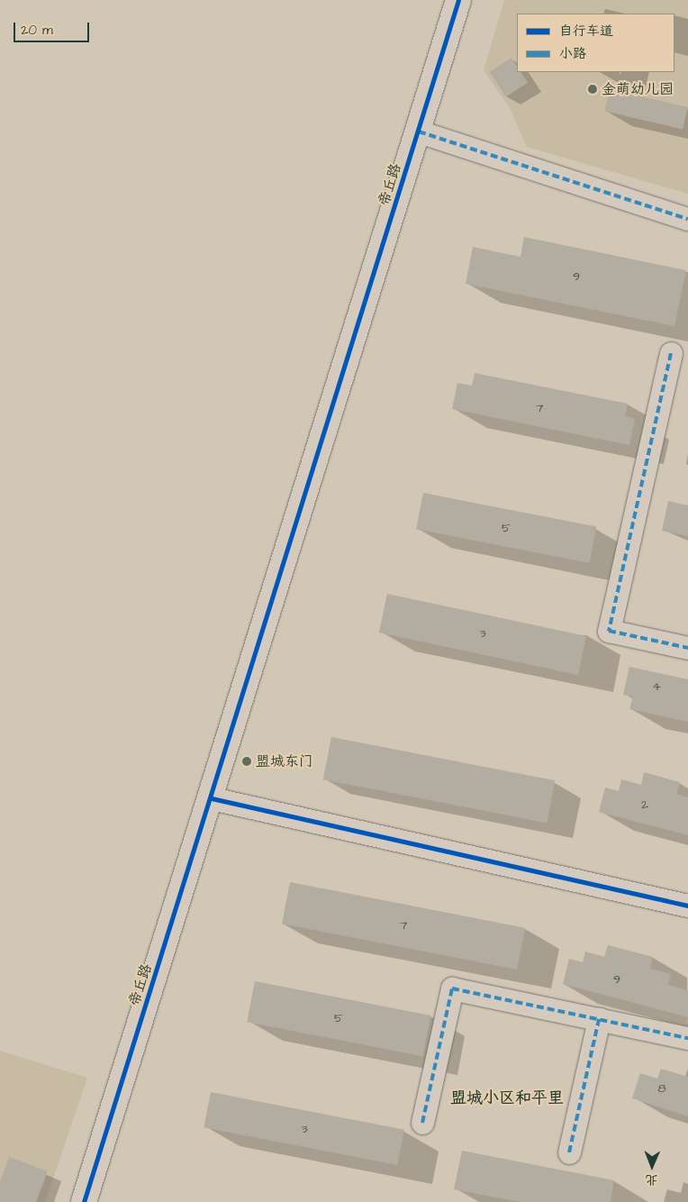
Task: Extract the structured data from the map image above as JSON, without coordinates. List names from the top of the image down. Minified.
{"streets":{"street":["帝丘路"]},"districts":["盟城小区和平里"],"places":["金萌幼儿园","盟城东门"],"house_numbers":["9","7","5","3","4","2","7","9","5","8","3"],"legend":["自行车道","小路"],"scale_bar":"20 m","north":"bottom"}
